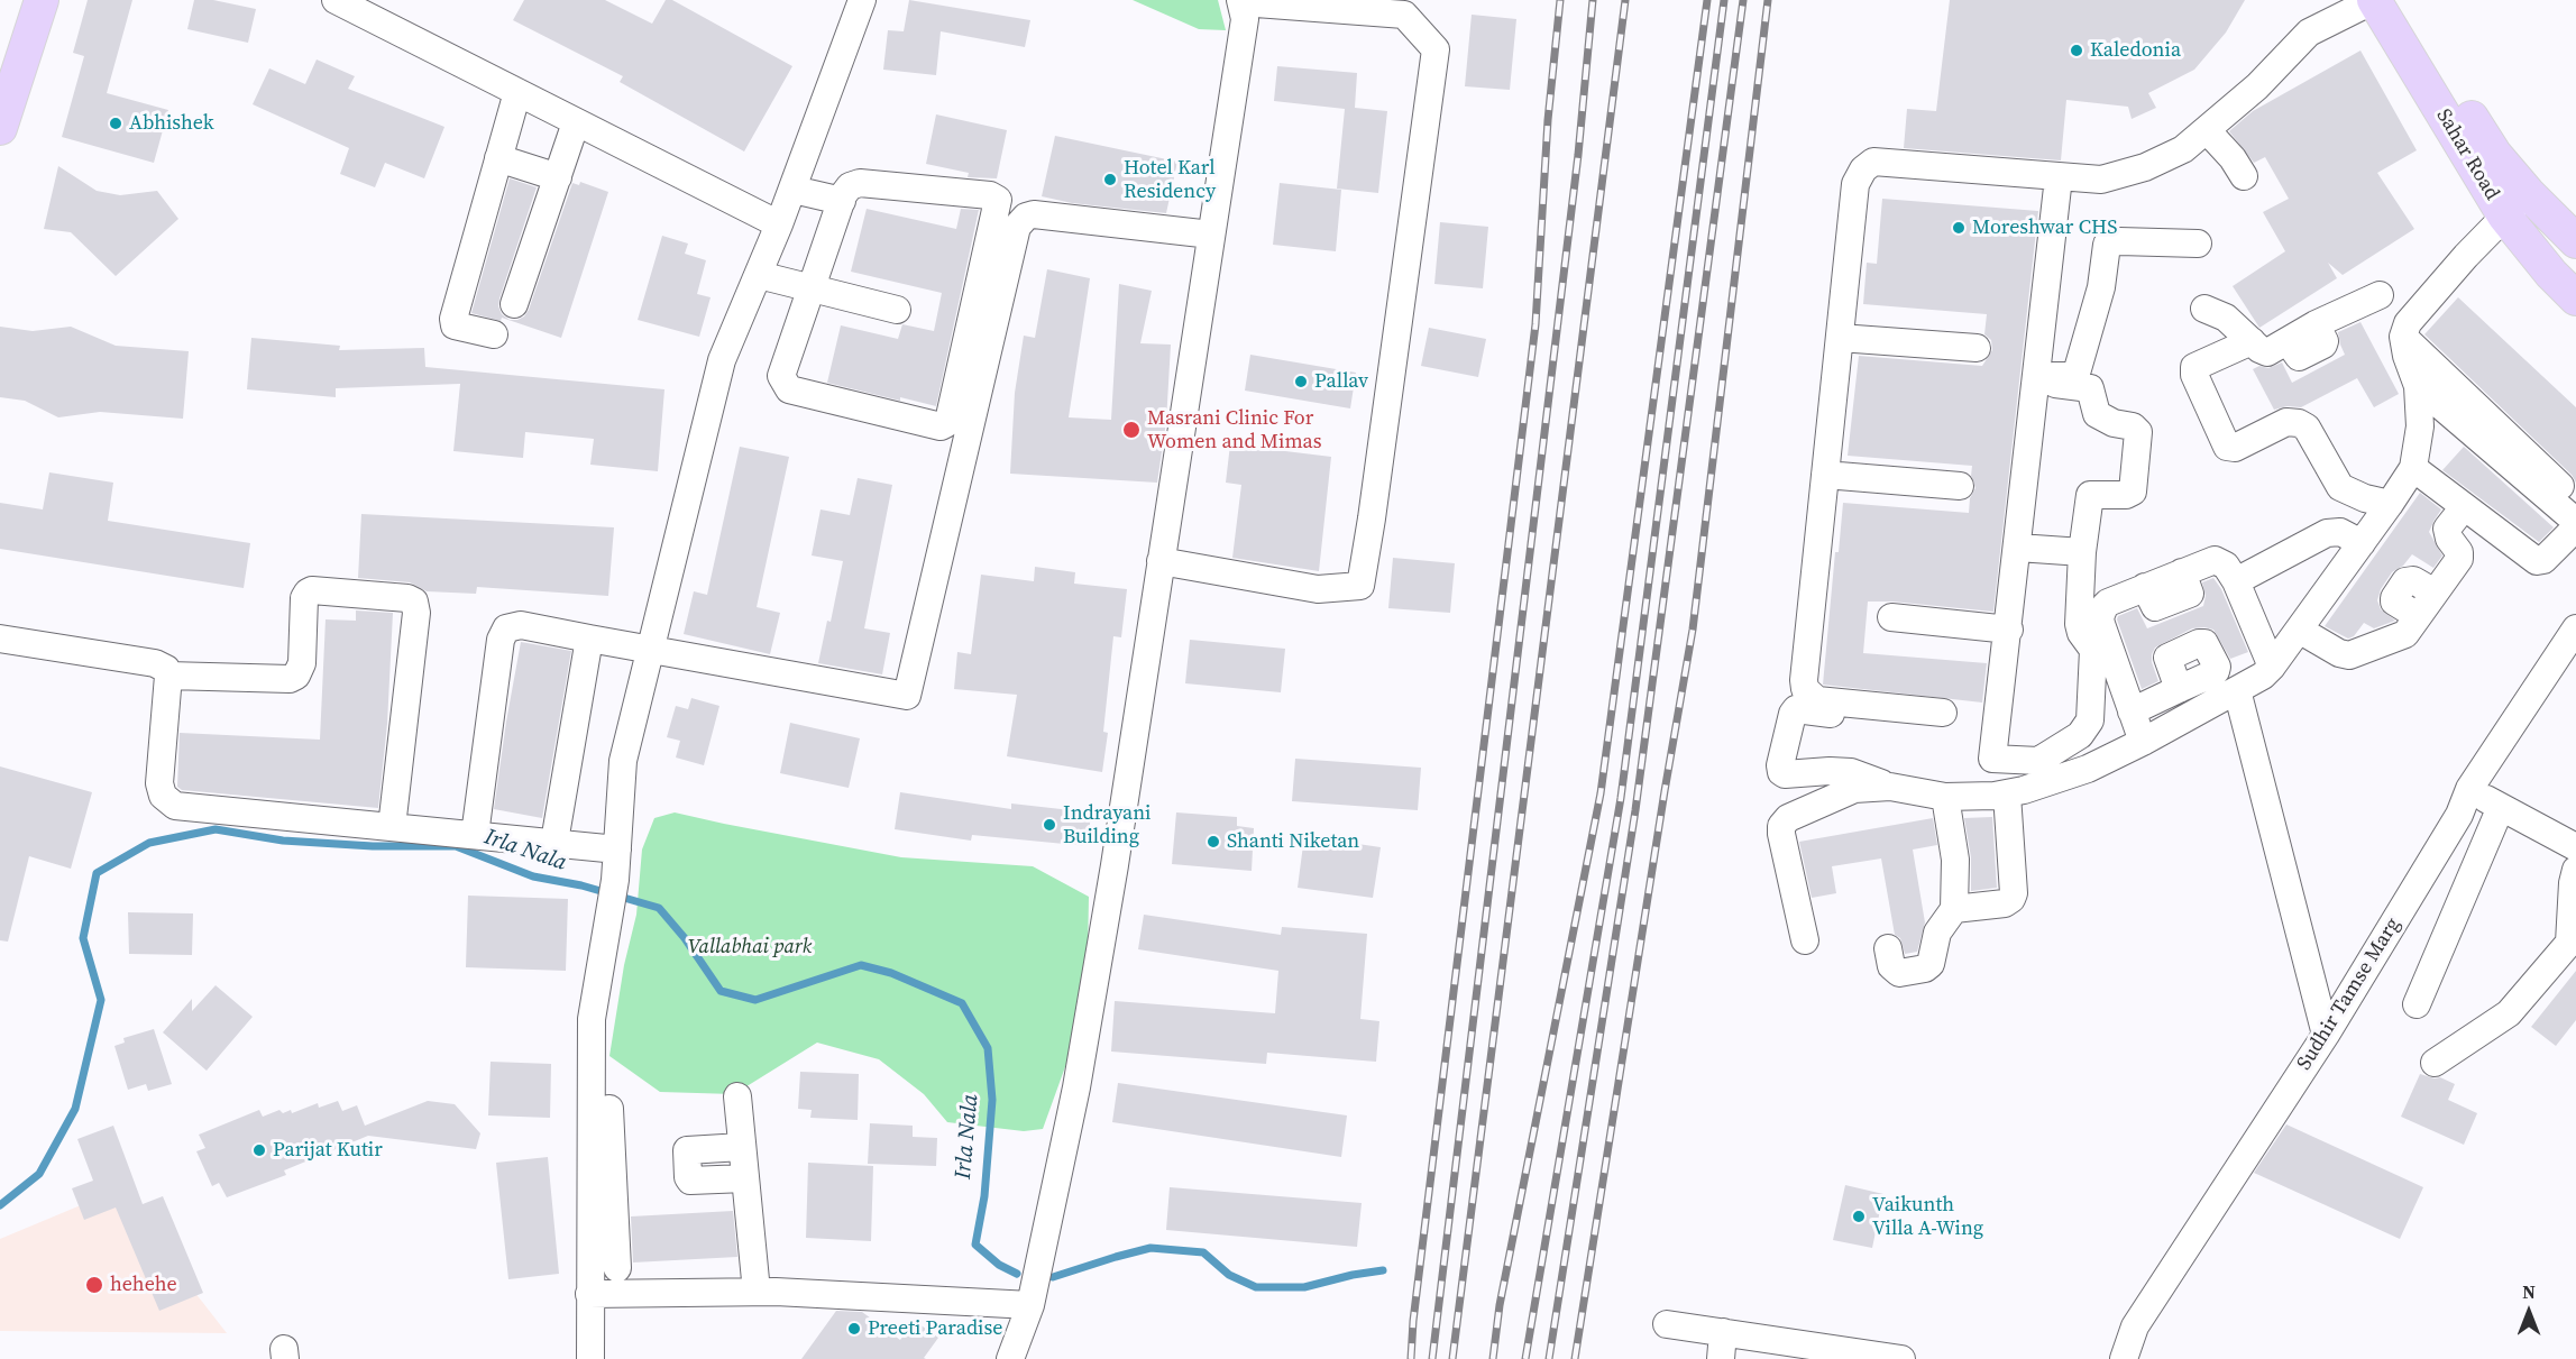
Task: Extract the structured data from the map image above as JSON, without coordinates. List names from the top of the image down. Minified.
{"streets":{"main road":["Sahar Road"],"street":["Sudhir Tamse Marg"]},"water":["Irla Nala"],"parks":["Vallabhai park"],"places":["Kaledonia","Abhishek","Hotel Karl Residency","Moreshwar CHS","Pallav","Masrani Clinic For Women and Mimas","Indrayani Building","Shanti Niketan","Parijat Kutir","Vaikunth Villa A-Wing","hehehe","Preeti Paradise"],"north":"top"}
